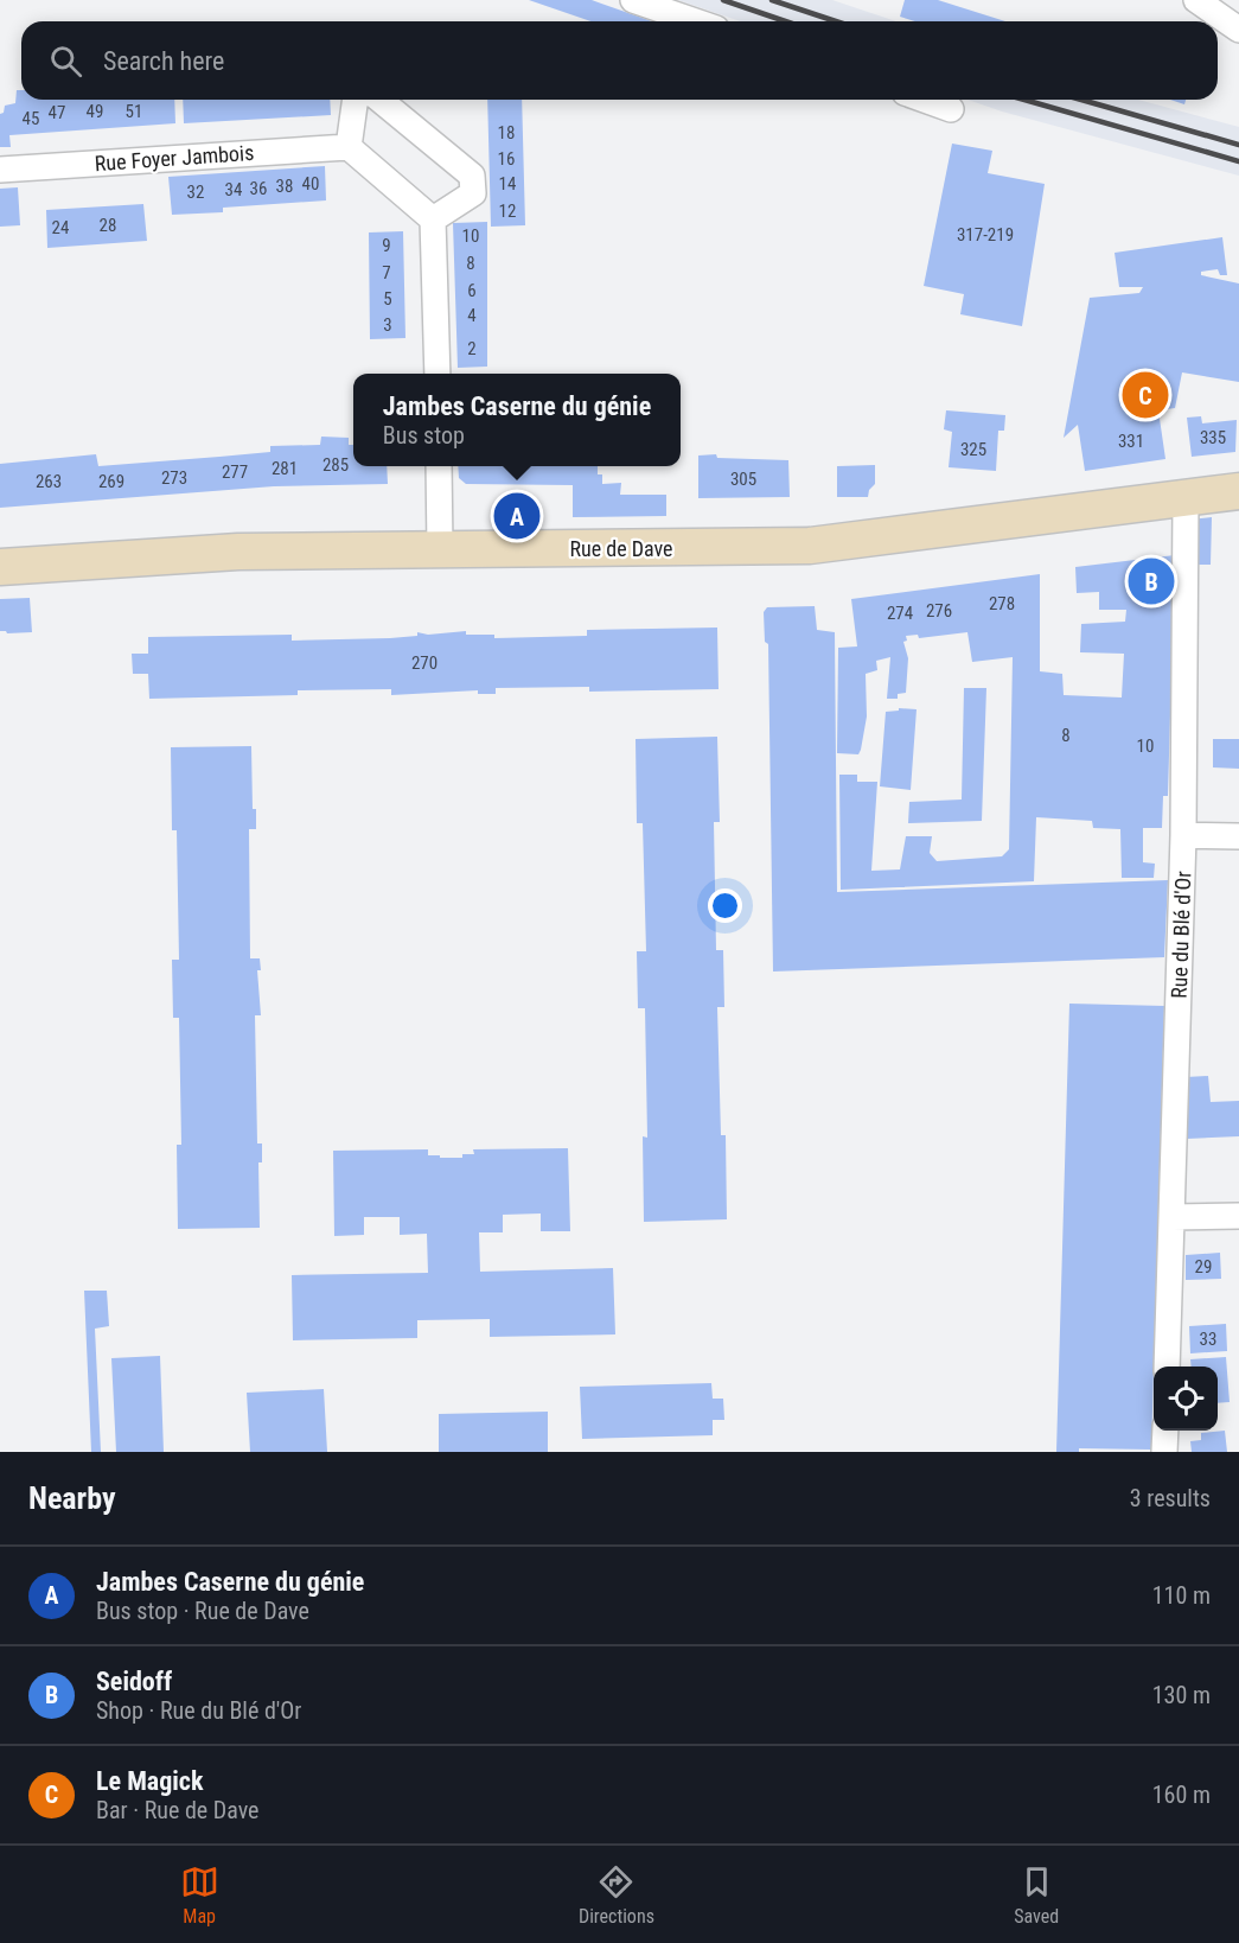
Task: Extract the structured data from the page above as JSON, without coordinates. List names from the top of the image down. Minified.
{"streets":{"main road":["Rue de Dave"],"street":["Rue Foyer Jambois","Rue du Blé d'Or"]},"crossings":[["Rue de Dave","Rue du Blé d'Or"]],"house_numbers":["49","51","47","45","18","16","40","14","38","36","34","32","12","28","24","317-219","10","9","8","7","6","5","4","3","2","335","331","325","285","281","277","273","305","263","269","278","276","274","270","8","10","29","33"],"page":{"search":"Search here","pins":["C","A","B"],"popup":["Jambes Caserne du génie","Bus stop"],"heading":["Nearby","3 results"],"list":[{"mark":"A","name":"Jambes Caserne du génie","note":"Bus stop · Rue de Dave","value":"110 m"},{"mark":"B","name":"Seidoff","note":"Shop · Rue du Blé d'Or","value":"130 m"},{"mark":"C","name":"Le Magick","note":"Bar · Rue de Dave","value":"160 m"}],"nav":["Map","Directions","Saved"]}}
